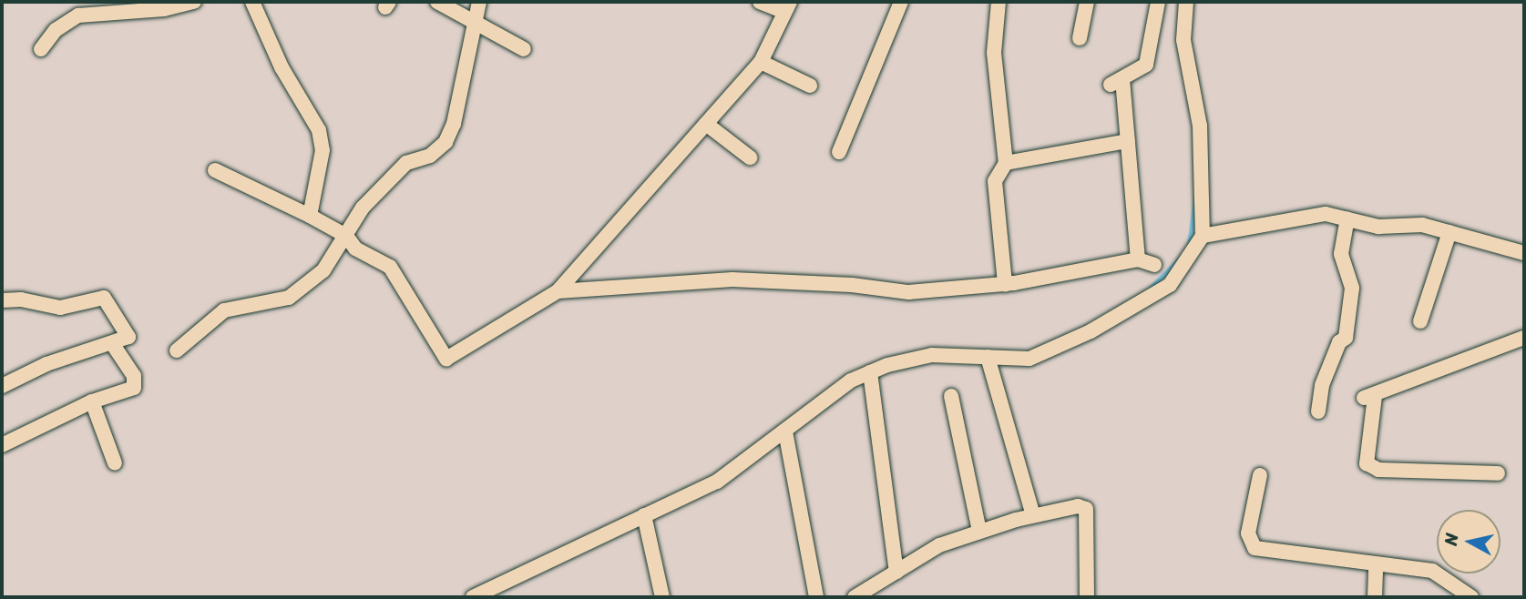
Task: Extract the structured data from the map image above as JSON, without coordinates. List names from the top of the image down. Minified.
{"north":"left"}
